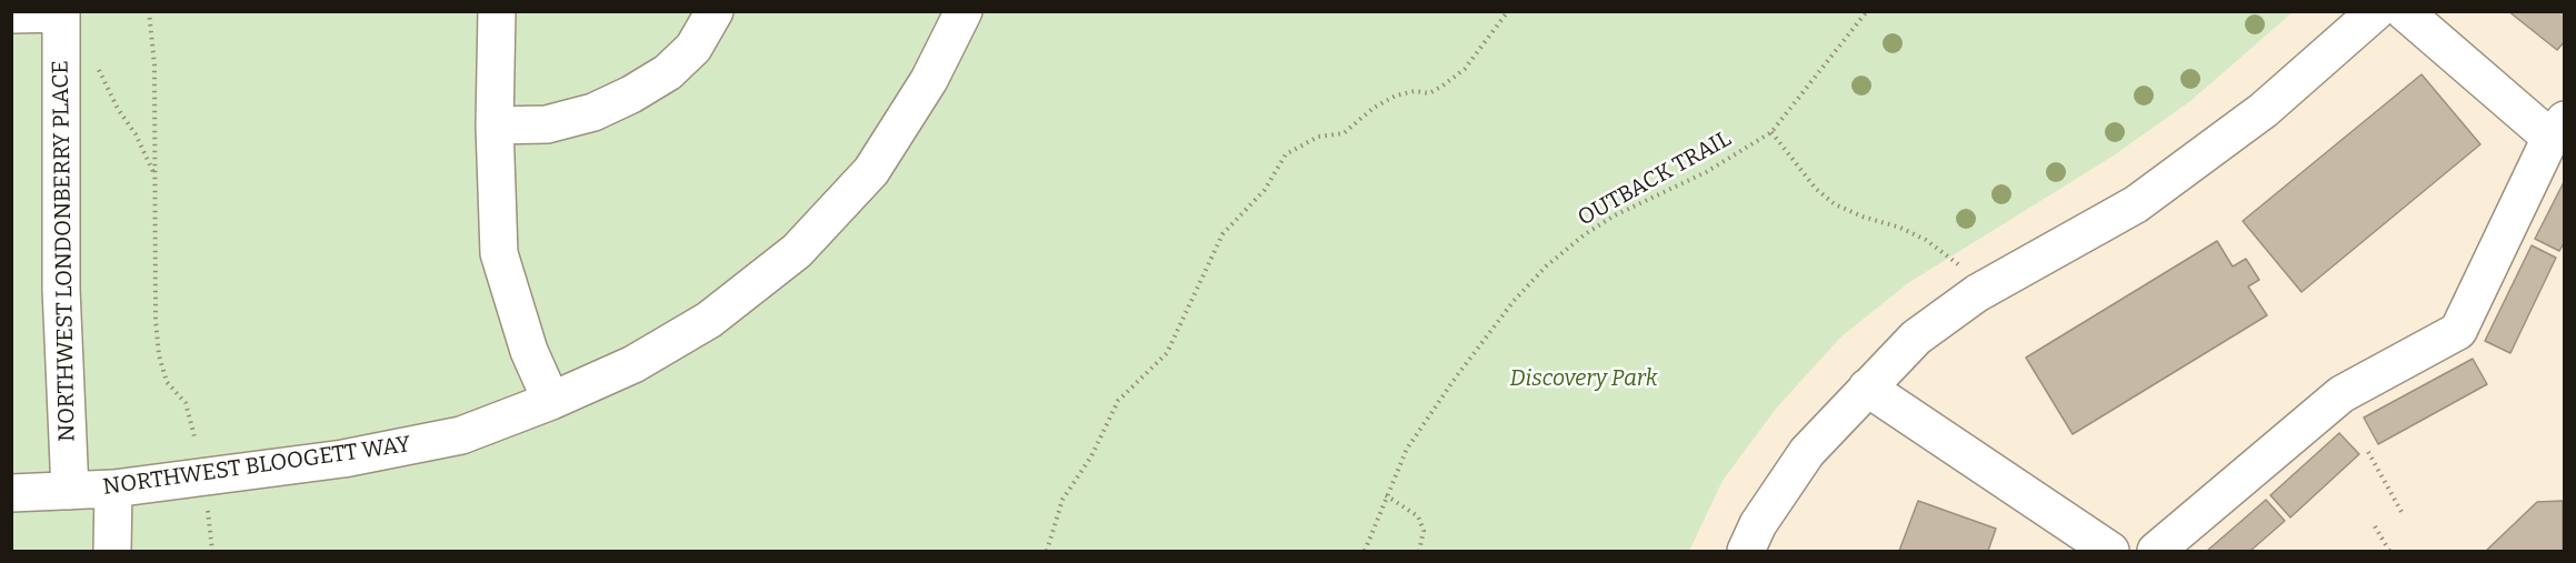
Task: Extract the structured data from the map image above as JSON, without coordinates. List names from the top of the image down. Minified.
{"streets":{"street":["NORTHWEST LONDONBERRY PLACE","NORTHWEST BLOOGETT WAY"],"path":["OUTBACK TRAIL"]},"crossings":[["NORTHWEST LONDONBERRY PLACE","NORTHWEST BLOOGETT WAY"]],"parks":["Discovery Park"]}
